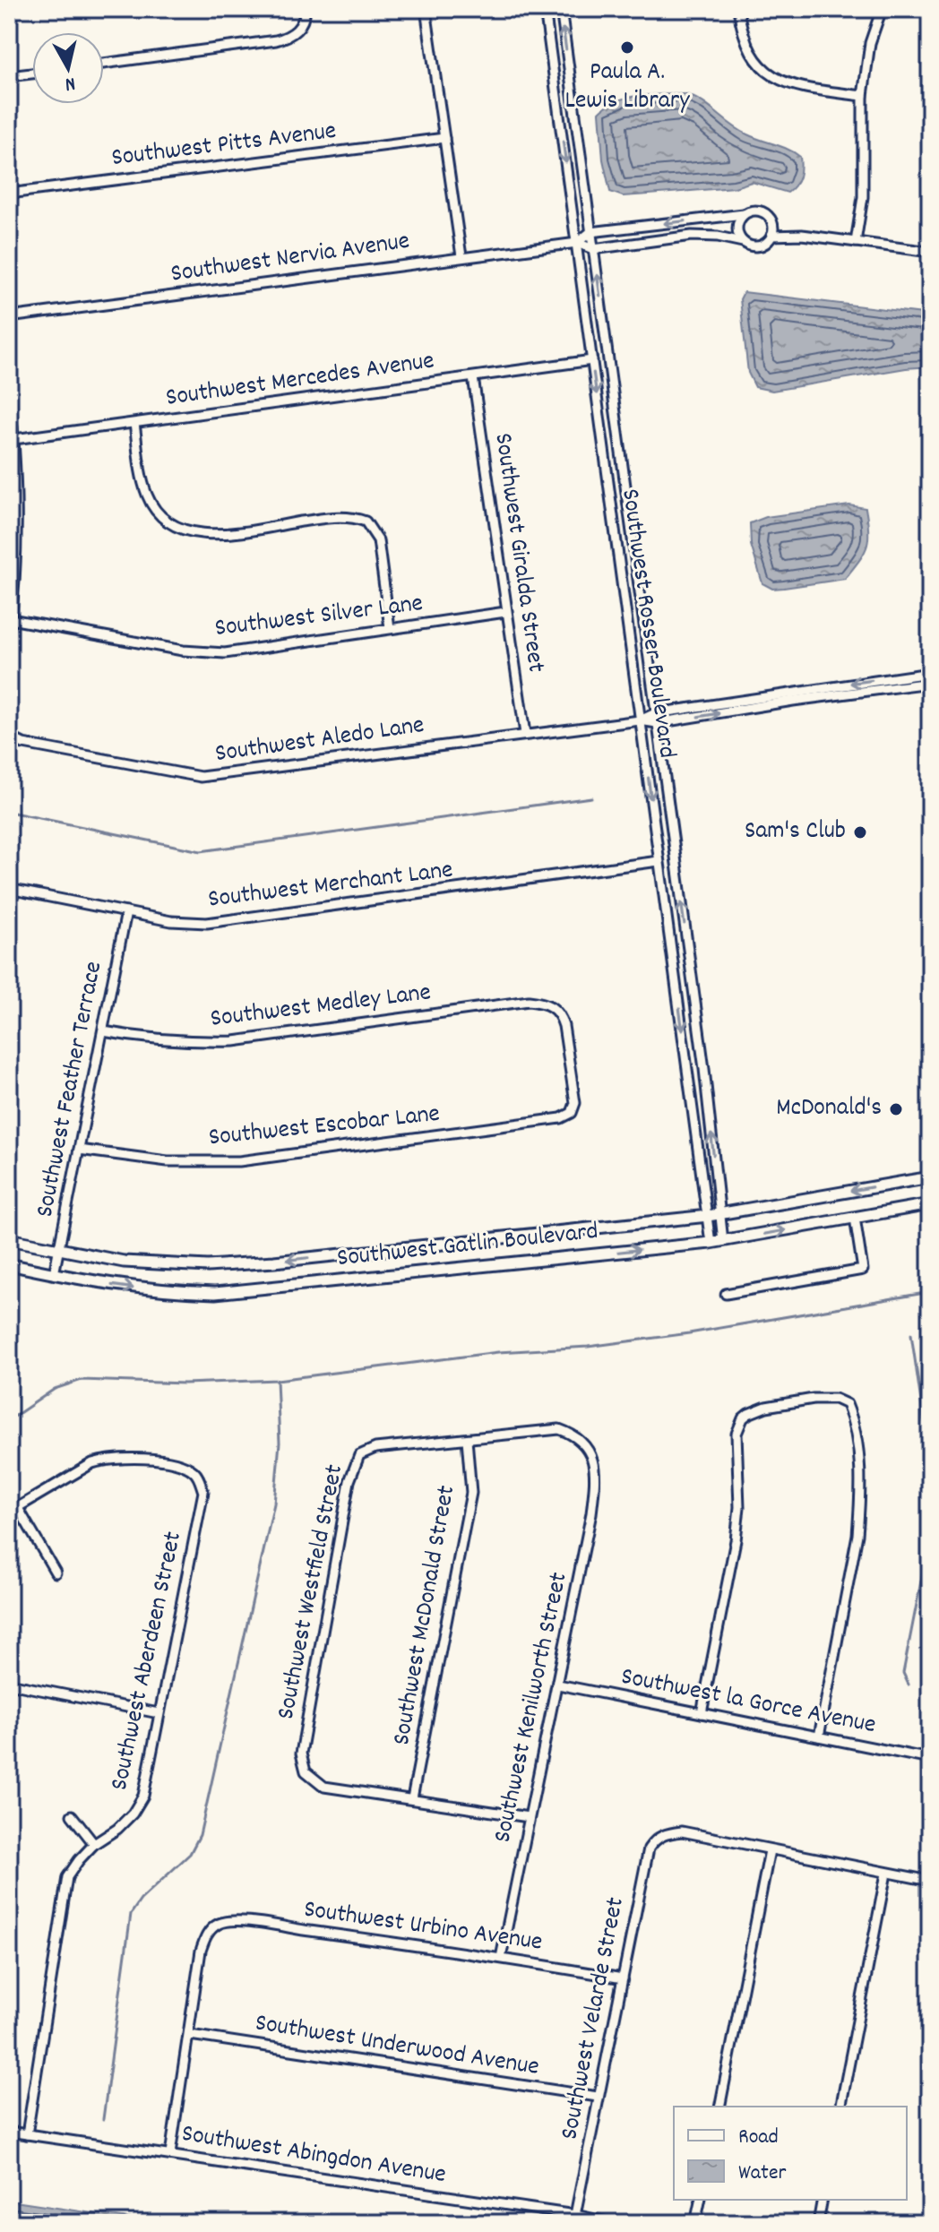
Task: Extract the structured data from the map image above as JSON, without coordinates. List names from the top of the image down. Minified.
{"streets":{"main road":["Southwest Gatlin Boulevard"],"street":["Southwest Pitts Avenue","Southwest Nervia Avenue","Southwest Mercedes Avenue","Southwest Giralda Street","Southwest Silver Lane","Southwest Rosser Boulevard","Southwest Aledo Lane","Southwest Merchant Lane","Southwest Medley Lane","Southwest Feather Terrace","Southwest Escobar Lane","Southwest Westfield Street","Southwest McDonald Street","Southwest Aberdeen Street","Southwest la Gorce Avenue","Southwest Kenilworth Street","Southwest Urbino Avenue","Southwest Velarde Street","Southwest Underwood Avenue","Southwest Abingdon Avenue"]},"crossings":[["Southwest Nervia Avenue","Southwest Rosser Boulevard"],["Southwest Mercedes Avenue","Southwest Giralda Street"],["Southwest Mercedes Avenue","Southwest Rosser Boulevard"],["Southwest Giralda Street","Southwest Silver Lane"],["Southwest Giralda Street","Southwest Aledo Lane"],["Southwest Rosser Boulevard","Southwest Aledo Lane"],["Southwest Rosser Boulevard","Southwest Merchant Lane"],["Southwest Rosser Boulevard","Southwest Gatlin Boulevard"],["Southwest Merchant Lane","Southwest Feather Terrace"],["Southwest Medley Lane","Southwest Feather Terrace"],["Southwest Medley Lane","Southwest Escobar Lane"],["Southwest Feather Terrace","Southwest Escobar Lane"],["Southwest Feather Terrace","Southwest Gatlin Boulevard"],["Southwest Westfield Street","Southwest McDonald Street"],["Southwest Westfield Street","Southwest Kenilworth Street"],["Southwest McDonald Street","Southwest Kenilworth Street"],["Southwest Aberdeen Street","Southwest Abingdon Avenue"],["Southwest la Gorce Avenue","Southwest Kenilworth Street"],["Southwest Kenilworth Street","Southwest Urbino Avenue"],["Southwest Urbino Avenue","Southwest Velarde Street"],["Southwest Urbino Avenue","Southwest Underwood Avenue"],["Southwest Velarde Street","Southwest Underwood Avenue"],["Southwest Velarde Street","Southwest Abingdon Avenue"]],"places":["Paula A. Lewis Library","Sam's Club","McDonald's"],"legend":["Road","Water"],"north":"bottom"}
